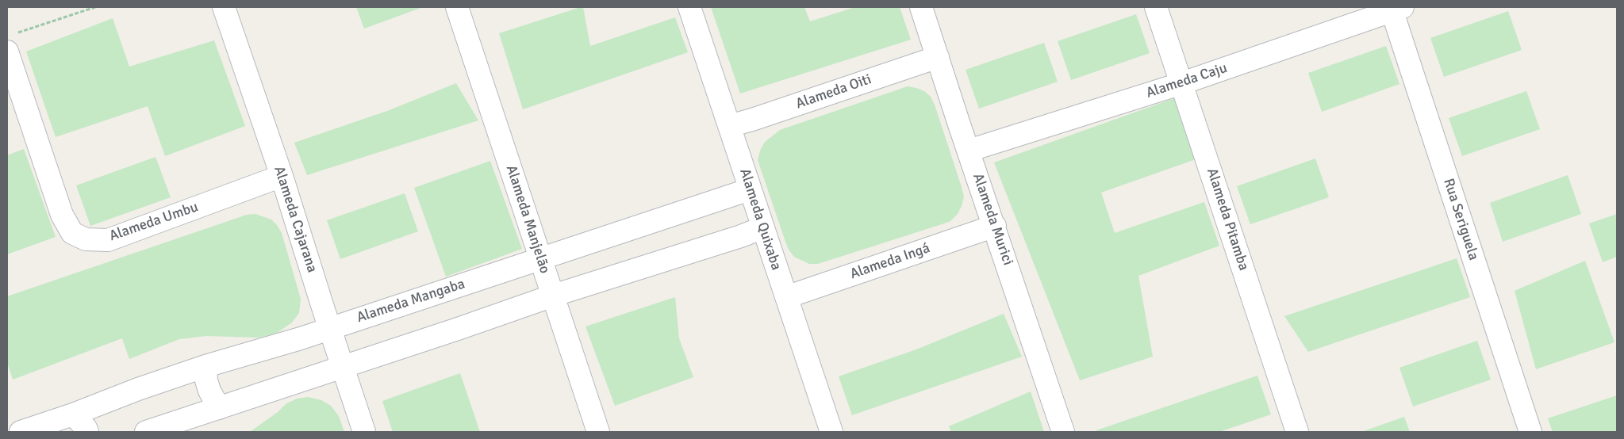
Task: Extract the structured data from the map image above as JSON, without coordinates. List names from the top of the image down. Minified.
{"streets":{"street":["Alameda Caju","Alameda Oiti","Alameda Cajarana","Alameda Manjelão","Alameda Quixaba","Alameda Murici","Alameda Pitamba","Rua Seriguela","Alameda Umbu","Alameda Ingá","Alameda Mangaba"]},"crossings":[["Alameda Caju","Alameda Murici"],["Alameda Caju","Alameda Pitamba"],["Alameda Caju","Rua Seriguela"],["Alameda Oiti","Alameda Quixaba"],["Alameda Oiti","Alameda Murici"],["Alameda Cajarana","Alameda Umbu"],["Alameda Cajarana","Alameda Mangaba"],["Alameda Manjelão","Alameda Mangaba"],["Alameda Quixaba","Alameda Ingá"],["Alameda Quixaba","Alameda Mangaba"],["Alameda Murici","Alameda Ingá"]]}
